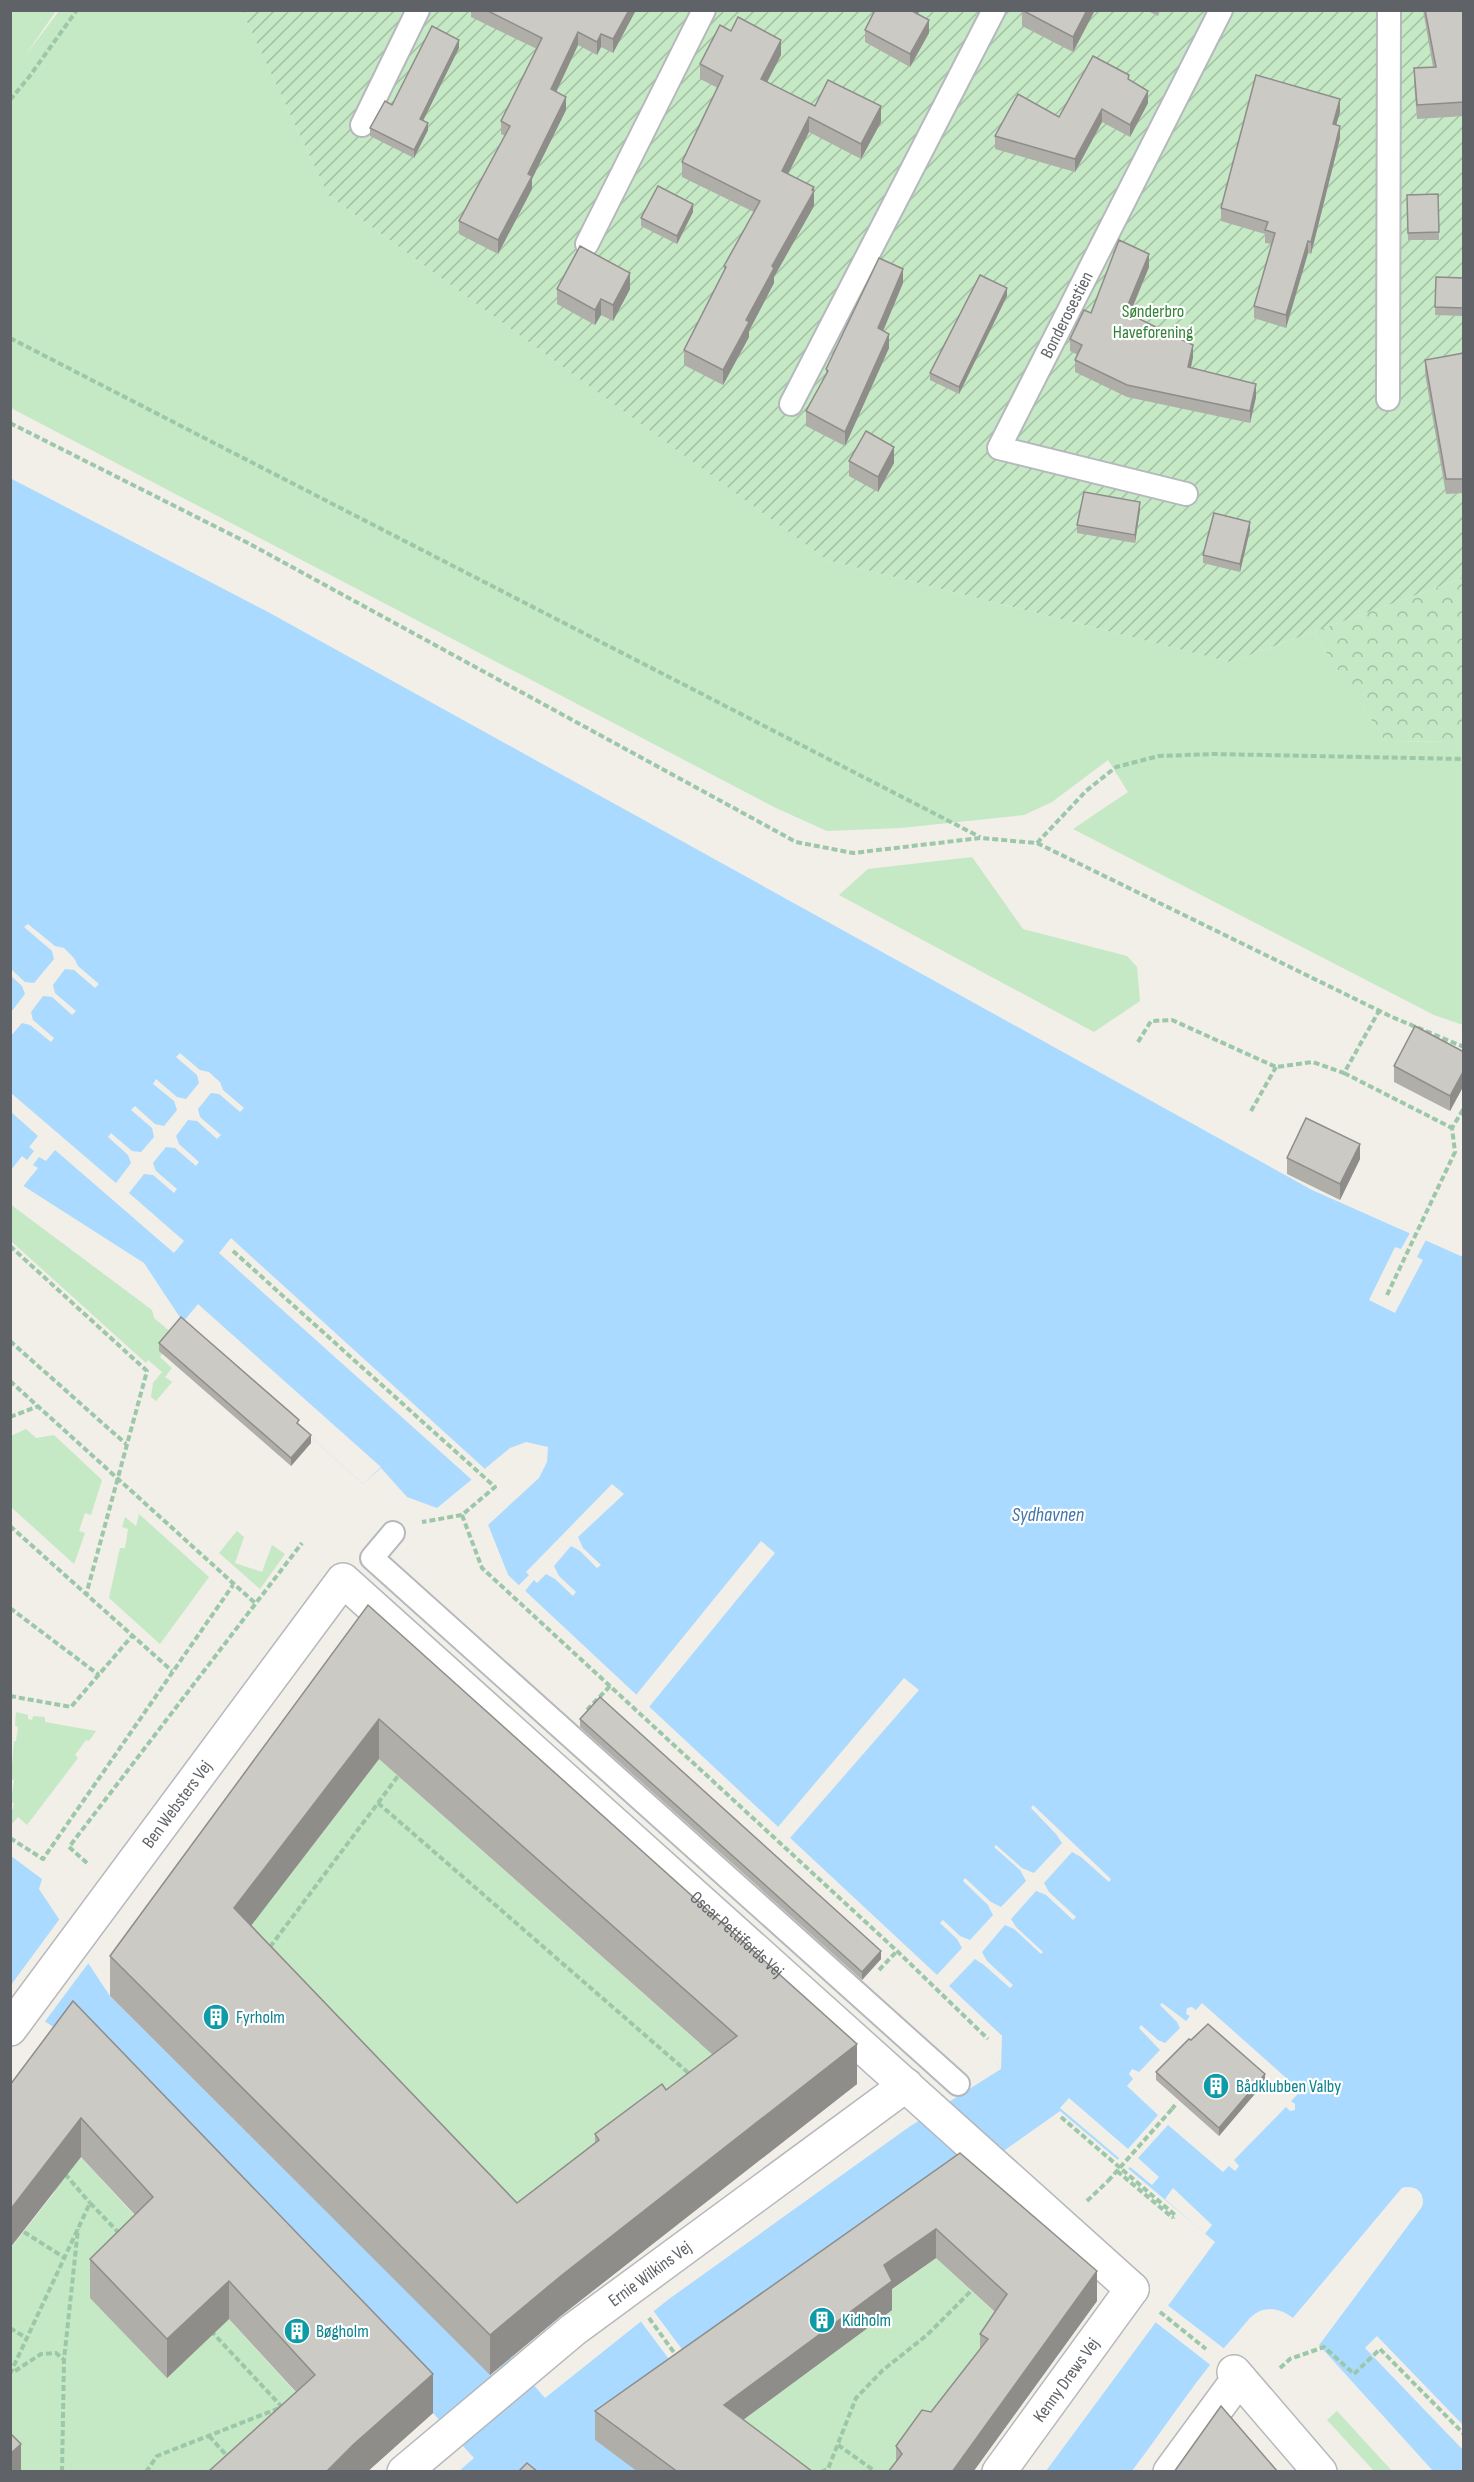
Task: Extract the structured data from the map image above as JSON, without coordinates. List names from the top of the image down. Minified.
{"streets":{"street":["Ben Websters Vej","Oscar Pettifords Vej","Ernie Wilkins Vej","Kenny Drews Vej"],"lane":["Bonderosestien"]},"crossings":[["Ben Websters Vej","Oscar Pettifords Vej"],["Oscar Pettifords Vej","Ernie Wilkins Vej"],["Oscar Pettifords Vej","Kenny Drews Vej"]],"water":["Sydhavnen"],"parks":["Sønderbro Haveforening"],"places":{"building":["Fyrholm","Bådklubben Valby","Kidholm","Bøgholm"]}}
